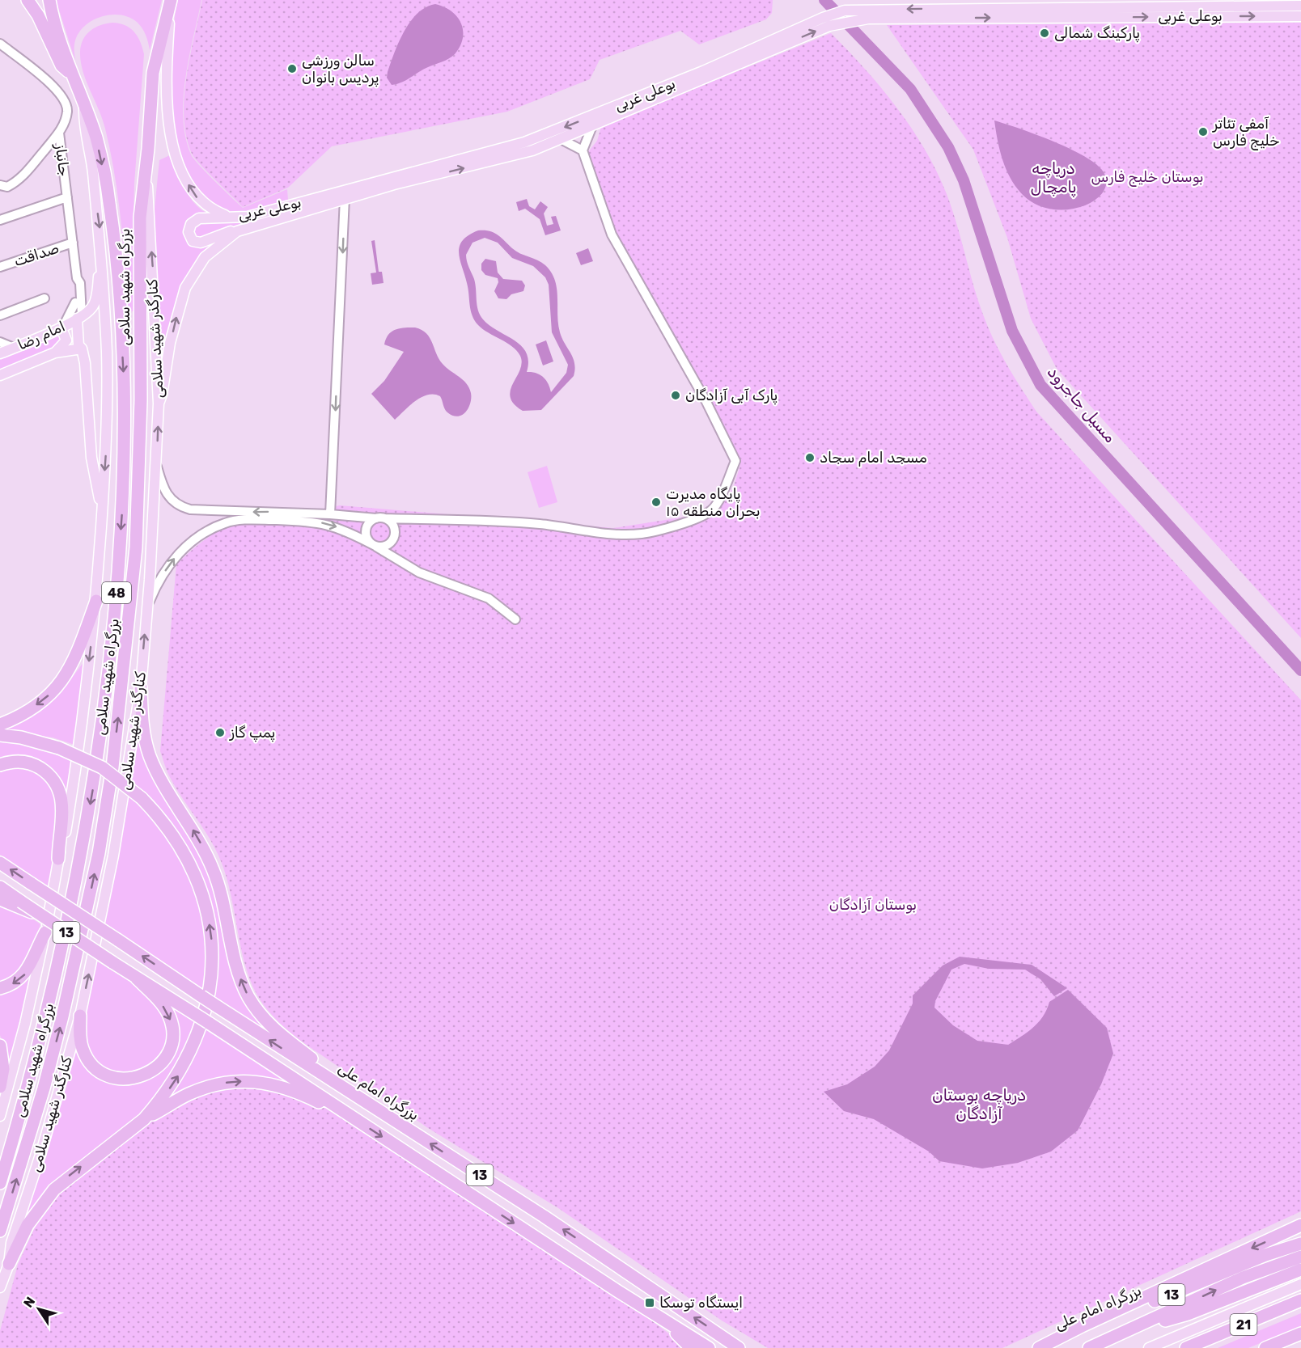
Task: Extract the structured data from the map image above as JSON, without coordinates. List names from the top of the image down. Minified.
{"streets":{"highway":["بزرگراه شهید سلامی","48","13","بزرگراه امام علی","21"],"main road":["بوعلی غربی","امام رضا","کنارگذر شهید سلامی"],"street":["جانباز","صداقت"]},"crossings":[["بوعلی غربی","بزرگراه شهید سلامی"],["بوعلی غربی","کنارگذر شهید سلامی"],["جانباز","صداقت"],["جانباز","امام رضا"],["بزرگراه شهید سلامی","کنارگذر شهید سلامی"]],"water":["دریاچه پامچال","مسیل جاجرود","دریاچه بوستان آزادگان"],"parks":["بوستان خلیج فارس","بوستان آزادگان"],"places":{"other":["پارکینگ شمالی","سالن ورزشی پردیس بانوان","آمفی تئاتر خلیج فارس","پارک آبی آزادگان","مسجد امام سجاد","پایگاه مدیرت بحران منطقه ۱۵","پمپ گاز"],"transit":["ایستگاه توسکا"]},"north":"top left"}
